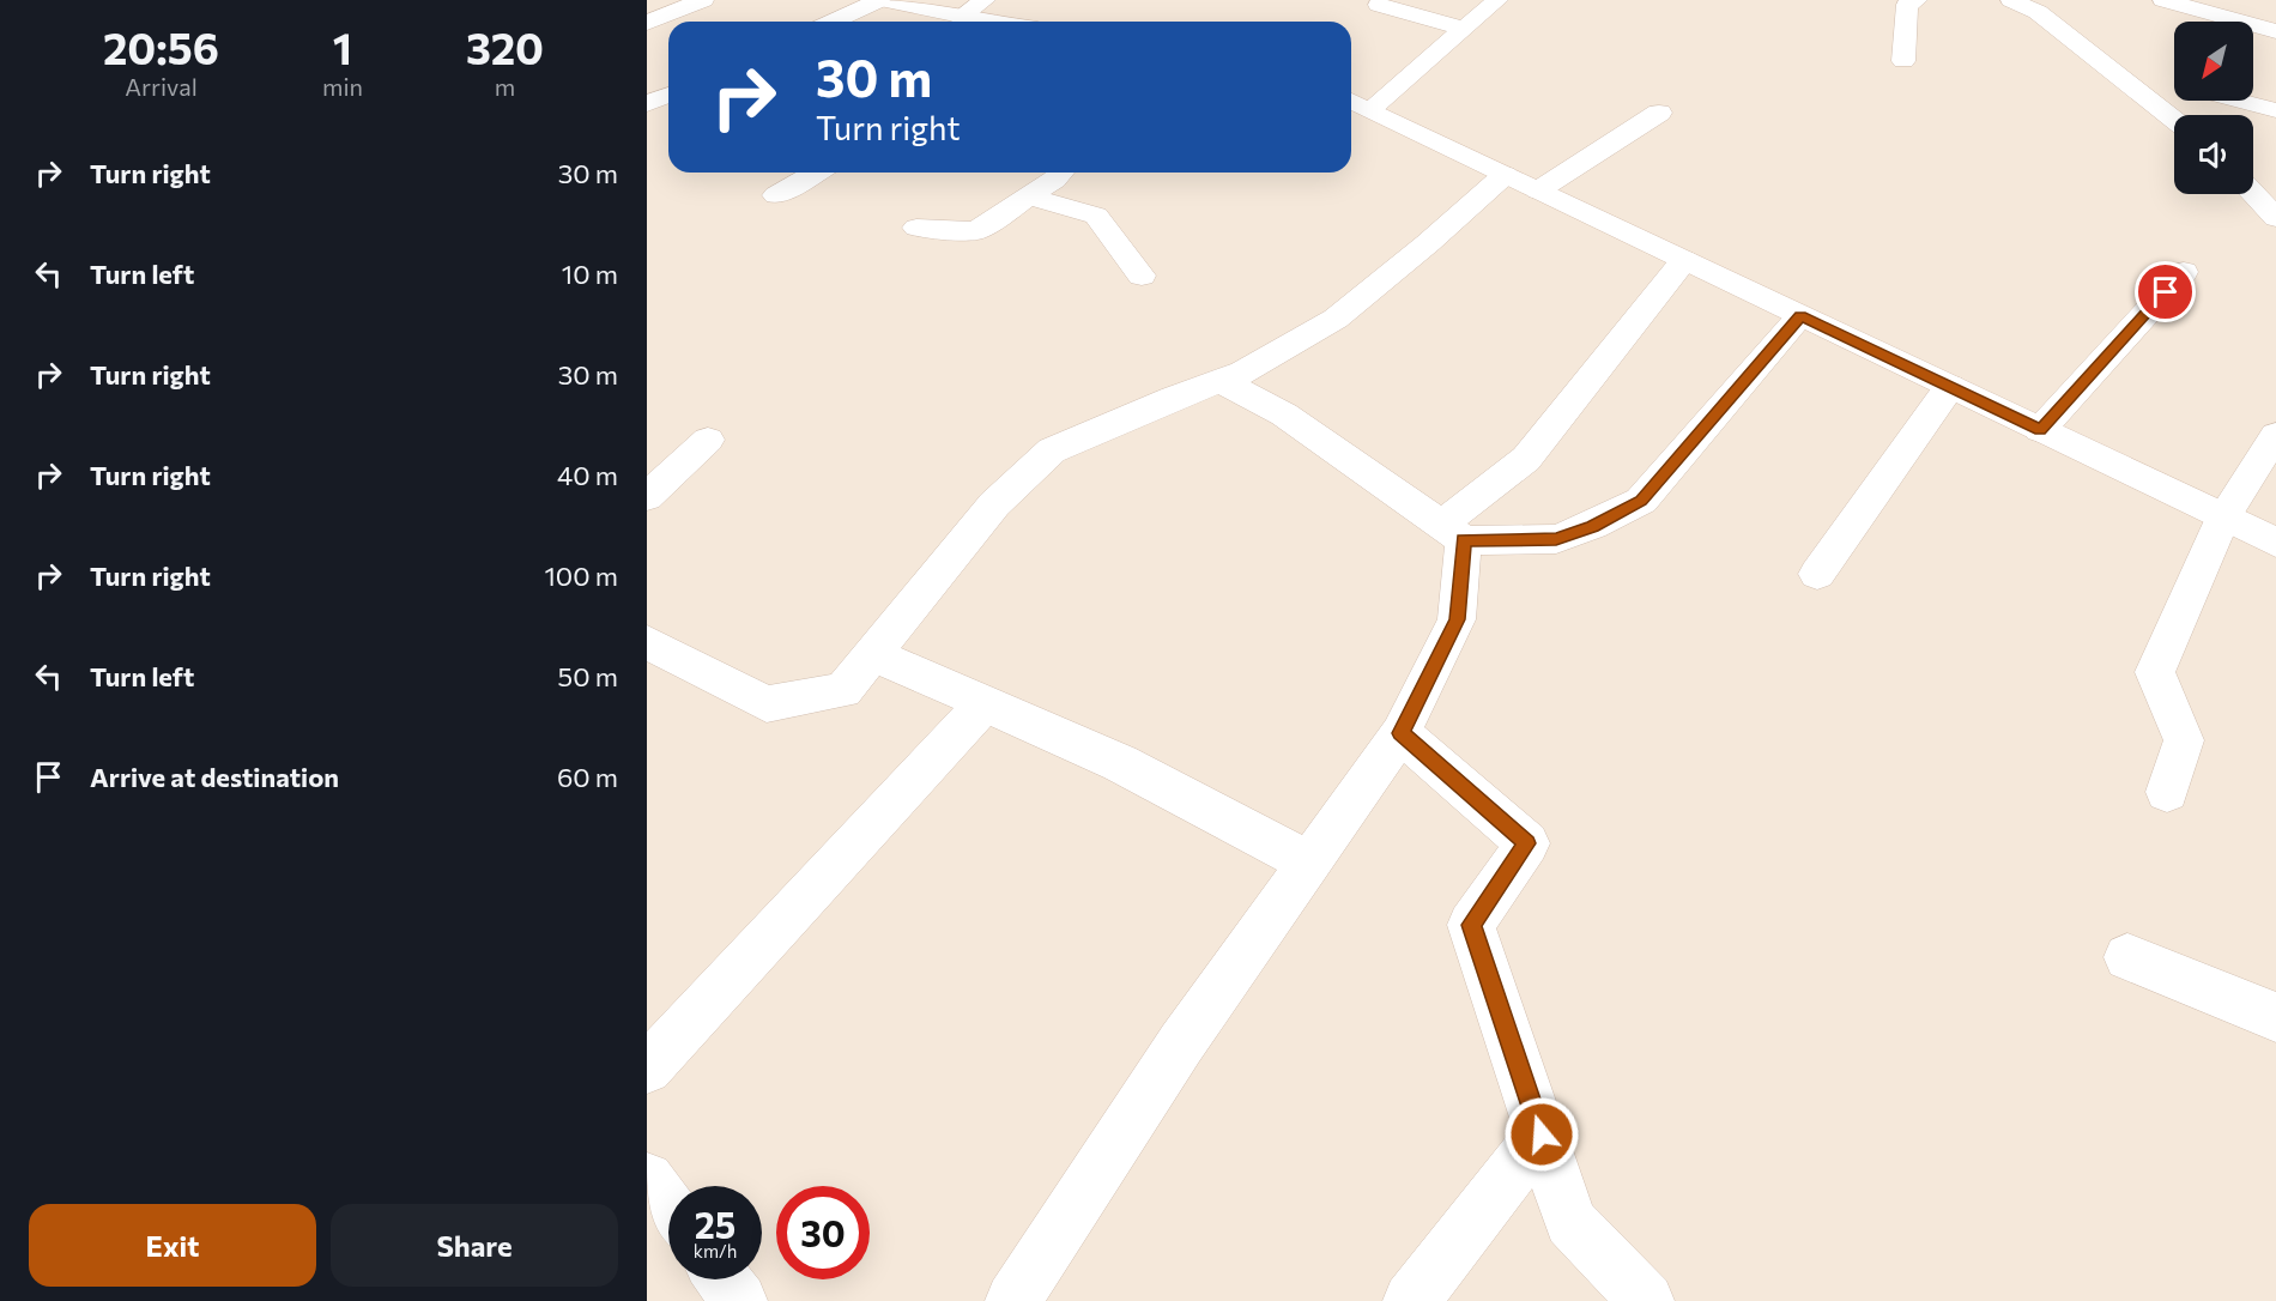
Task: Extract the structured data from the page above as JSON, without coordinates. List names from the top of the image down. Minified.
{"north":"bottom left","page":{"eta":["20:56","Arrival","1","min","320","m"],"turn":["30 m","Turn right"],"list":[{"name":"Turn right","value":"30 m"},{"name":"Turn left","value":"10 m"},{"name":"Turn right","value":"30 m"},{"name":"Turn right","value":"40 m"},{"name":"Turn right","value":"100 m"},{"name":"Turn left","value":"50 m"},{"name":"Arrive at destination","value":"60 m"}],"speed":"25 km/h","limit":"30","buttons":["Exit","Share"]}}
